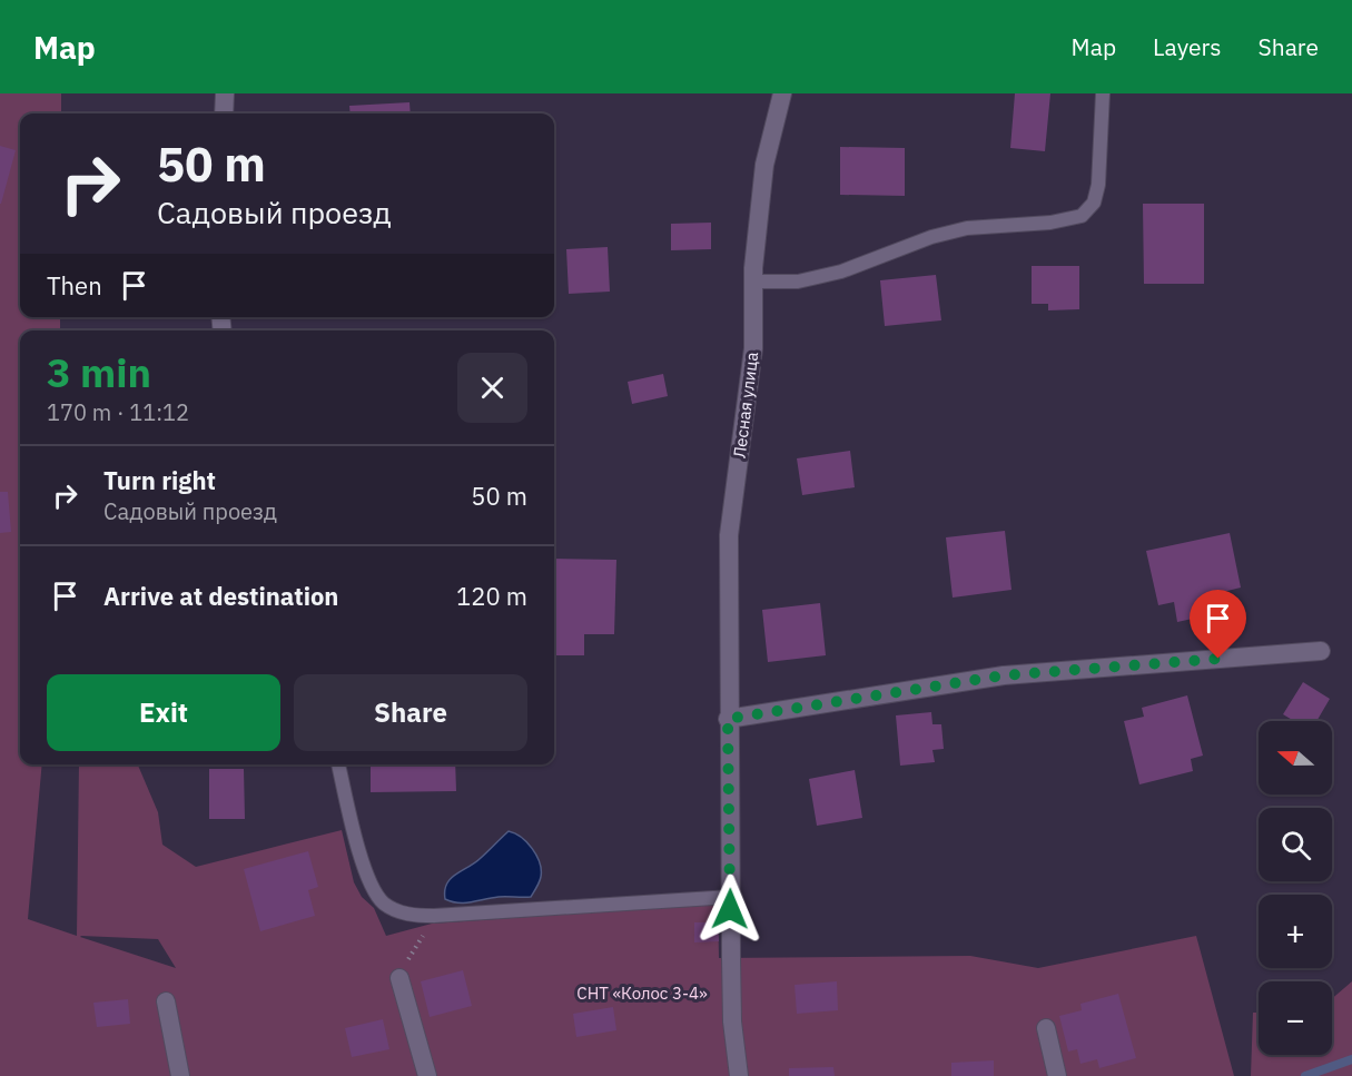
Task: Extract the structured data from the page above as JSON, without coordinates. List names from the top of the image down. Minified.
{"streets":{"street":["Лесная улица"]},"parks":["СНТ «Колос 3-4»"],"north":"left","page":{"header":"Map","nav":["Map","Layers","Share"],"turn":["50 m","Садовый проезд"],"then":"Then","heading":["3 min","170 m · 11:12"],"list":[{"name":"Turn right","note":"Садовый проезд","value":"50 m"},{"name":"Arrive at destination","value":"120 m"}],"buttons":["Exit","Share"],"map_buttons":["+","−"]}}
